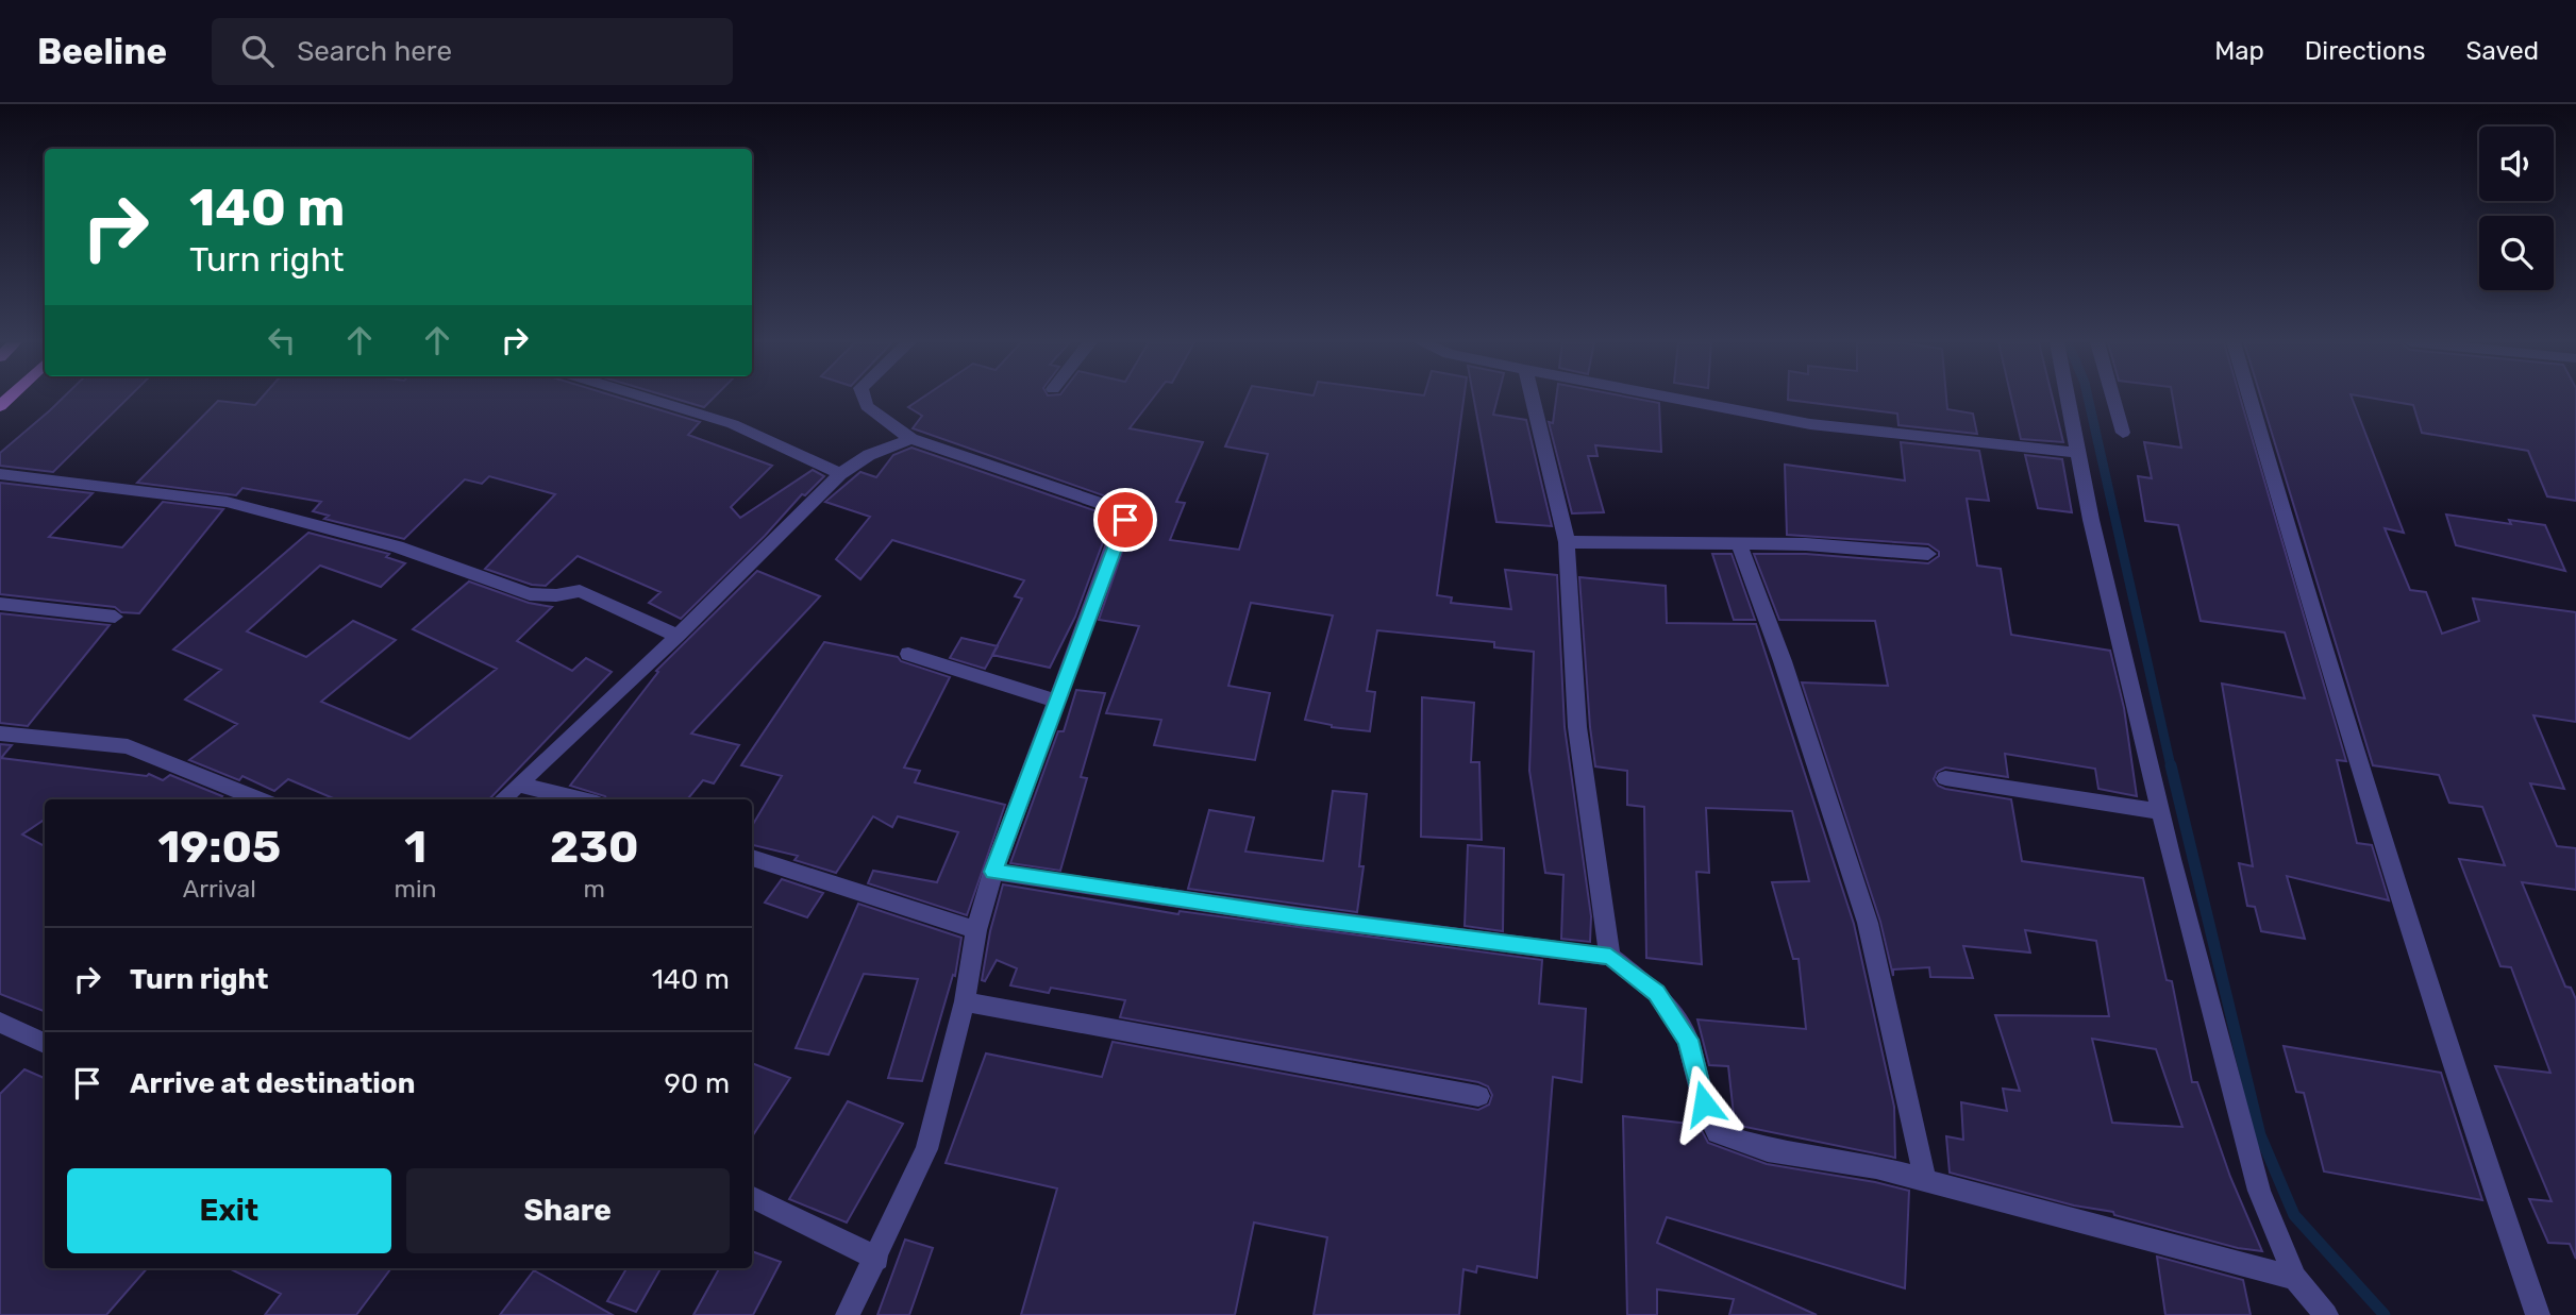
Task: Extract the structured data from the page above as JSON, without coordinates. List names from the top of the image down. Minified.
{"page":{"header":"Beeline","search":"Search here","nav":["Map","Directions","Saved"],"turn":["140 m","Turn right"],"eta":["19:05","Arrival","1","min","230","m"],"list":[{"name":"Turn right","value":"140 m"},{"name":"Arrive at destination","value":"90 m"}],"buttons":["Exit","Share"]}}
